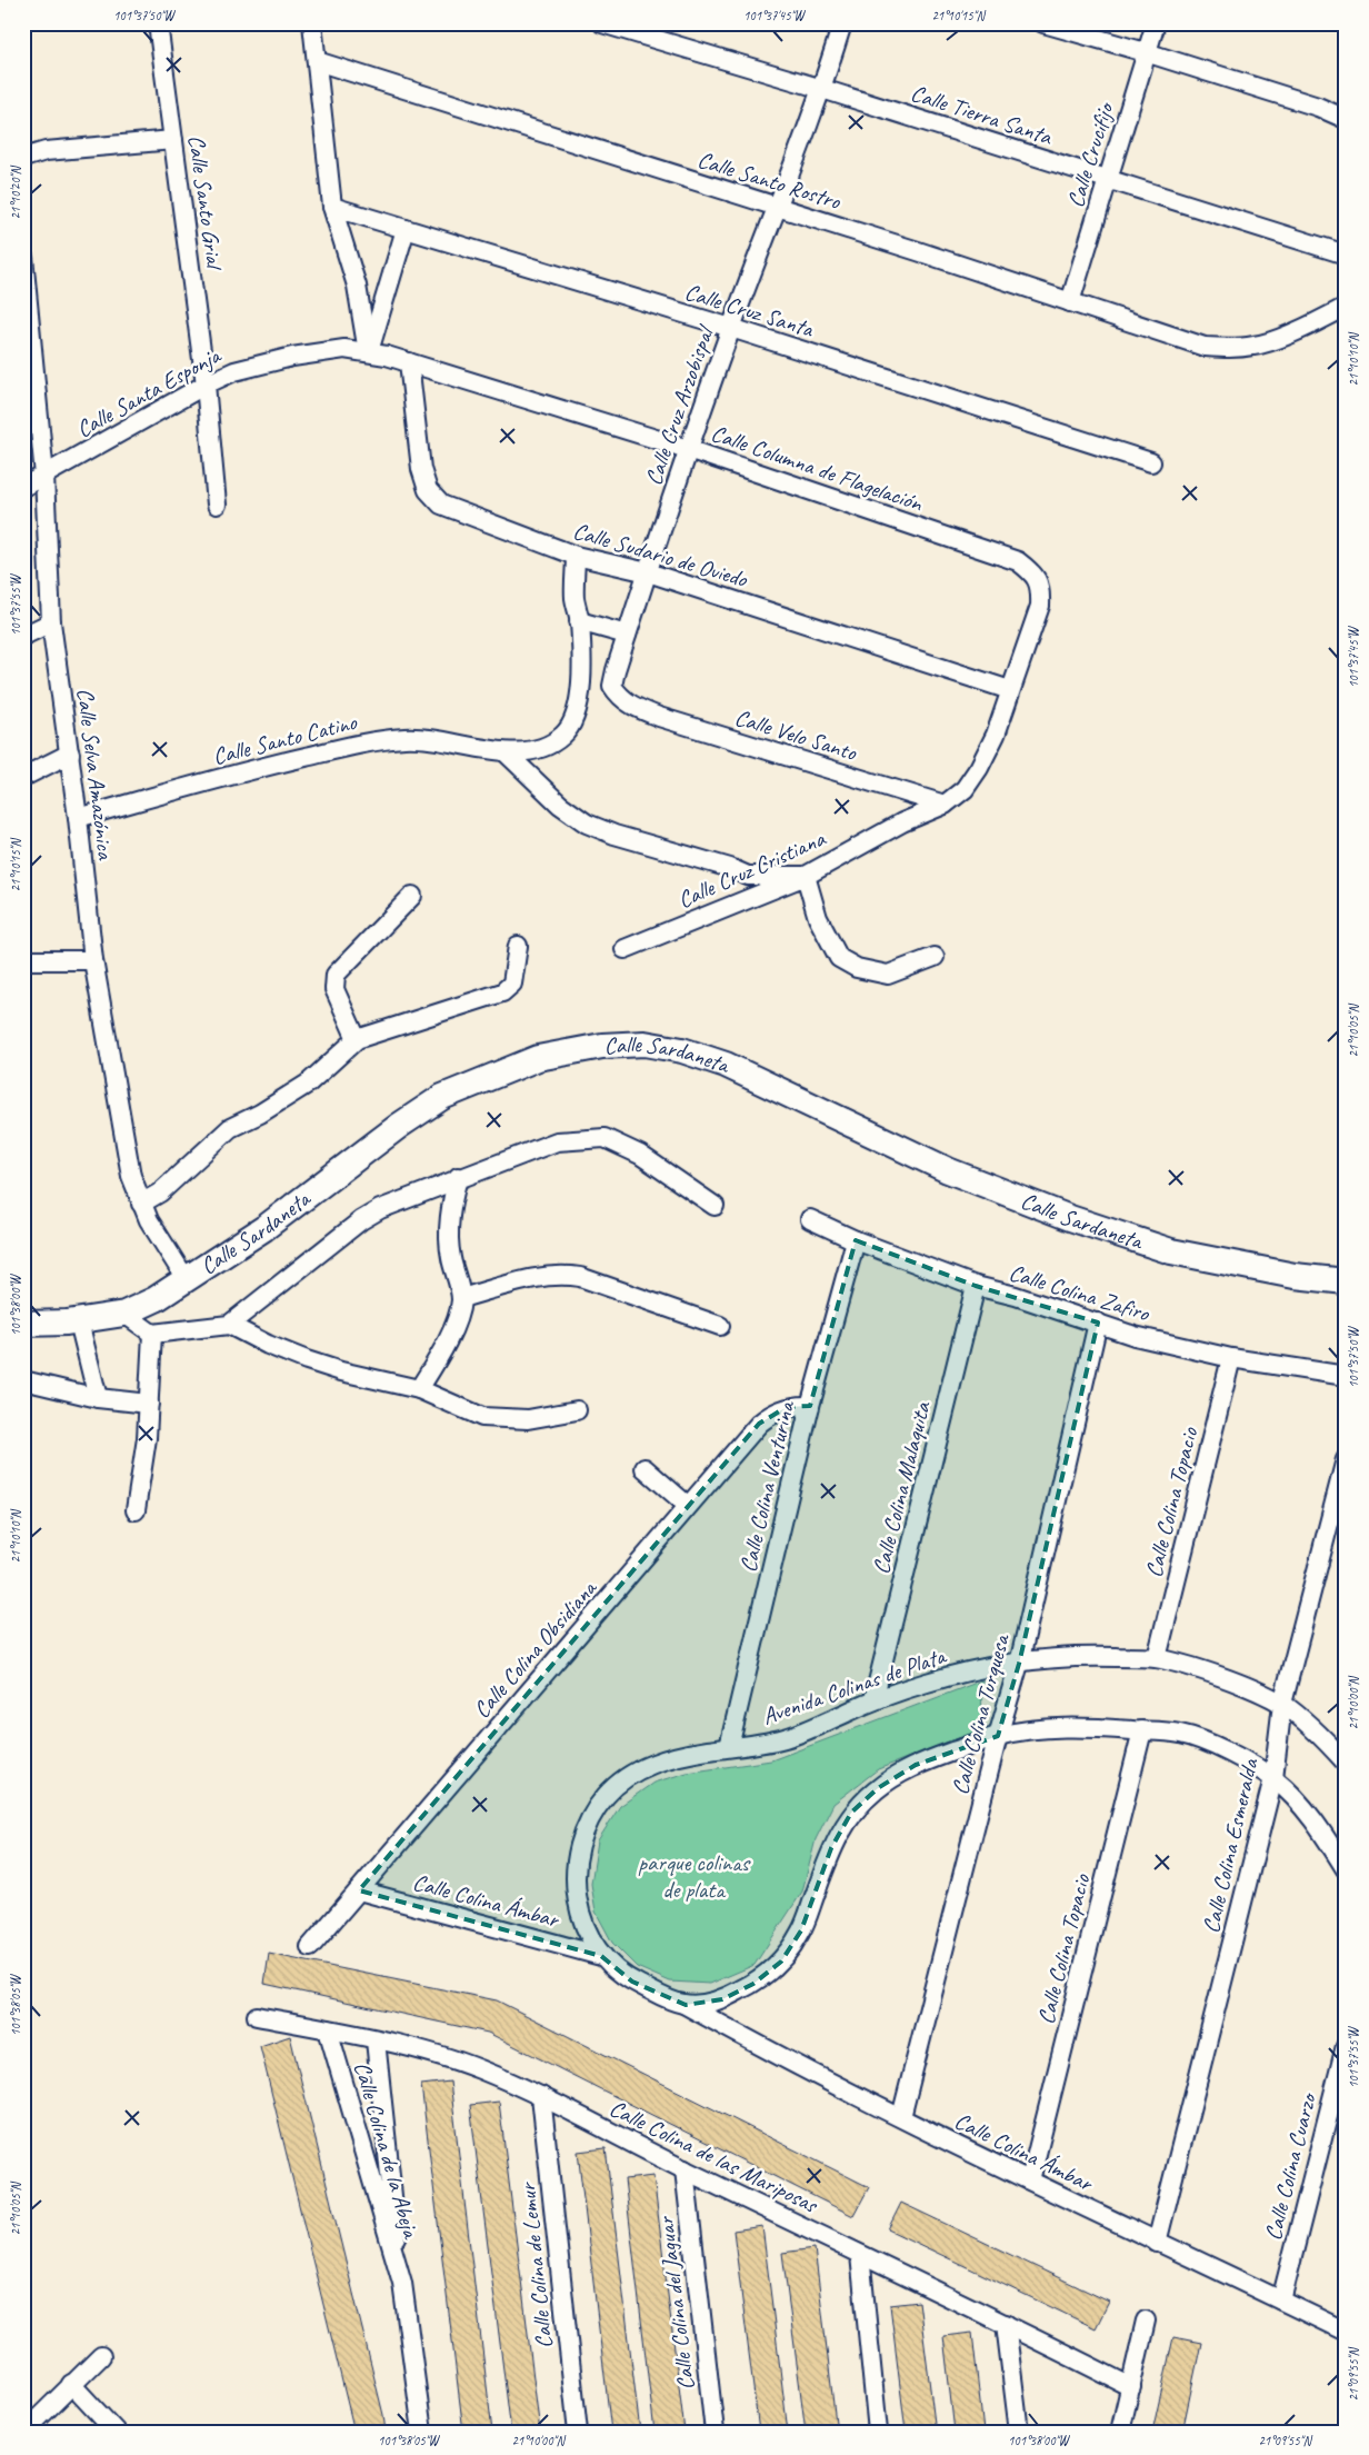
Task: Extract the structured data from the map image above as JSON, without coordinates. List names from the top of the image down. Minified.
{"streets":{"street":["Calle Tierra Santa","Calle Crucifijo","Calle Santo Rostro","Calle Santo Grial","Calle Cruz Santa","Calle Santa Esponja","Calle Cruz Arzobispal","Calle Columna de Flagelación","Calle Sudario de Oviedo","Calle Velo Santo","Calle Santo Catino","Calle Selva Amazónica","Calle Cruz Cristiana","Calle Sardaneta","Calle Colina Zafiro","Calle Colina Venturina","Calle Colina Malaquita","Calle Colina Topacio","Calle Colina Obsidiana","Avenida Colinas de Plata","Calle Colina Turquesa","Calle Colina Esmeralda","Calle Colina Ámbar","Calle Colina de la Abeja","Calle Colina de las Mariposas","Calle Colina Cuarzo","Calle Colina de Lemur","Calle Colina del Jaguar"]},"crossings":[["Calle Tierra Santa","Calle Crucifijo"],["Calle Tierra Santa","Calle Cruz Arzobispal"],["Calle Crucifijo","Calle Santo Rostro"],["Calle Santo Rostro","Calle Cruz Arzobispal"],["Calle Santo Grial","Calle Santa Esponja"],["Calle Cruz Santa","Calle Cruz Arzobispal"],["Calle Santa Esponja","Calle Columna de Flagelación"],["Calle Santa Esponja","Calle Selva Amazónica"],["Calle Cruz Arzobispal","Calle Columna de Flagelación"],["Calle Cruz Arzobispal","Calle Sudario de Oviedo"],["Calle Cruz Arzobispal","Calle Velo Santo"],["Calle Columna de Flagelación","Calle Sudario de Oviedo"],["Calle Columna de Flagelación","Calle Cruz Cristiana"],["Calle Sudario de Oviedo","Calle Santo Catino"],["Calle Sudario de Oviedo","Calle Cruz Cristiana"],["Calle Velo Santo","Calle Cruz Cristiana"],["Calle Santo Catino","Calle Selva Amazónica"],["Calle Selva Amazónica","Calle Sardaneta"],["Calle Colina Zafiro","Calle Colina Venturina"],["Calle Colina Zafiro","Calle Colina Malaquita"],["Calle Colina Zafiro","Calle Colina Topacio"],["Calle Colina Zafiro","Calle Colina Turquesa"],["Calle Colina Venturina","Calle Colina Obsidiana"],["Calle Colina Venturina","Avenida Colinas de Plata"],["Calle Colina Malaquita","Avenida Colinas de Plata"],["Calle Colina Topacio","Avenida Colinas de Plata"],["Calle Colina Topacio","Calle Colina Ámbar"],["Calle Colina Obsidiana","Calle Colina Ámbar"],["Avenida Colinas de Plata","Calle Colina Turquesa"],["Avenida Colinas de Plata","Calle Colina Esmeralda"],["Avenida Colinas de Plata","Calle Colina Ámbar"],["Calle Colina Turquesa","Calle Colina Ámbar"],["Calle Colina Esmeralda","Calle Colina Ámbar"],["Calle Colina Ámbar","Calle Colina Cuarzo"],["Calle Colina de la Abeja","Calle Colina de las Mariposas"],["Calle Colina de las Mariposas","Calle Colina de Lemur"],["Calle Colina de las Mariposas","Calle Colina del Jaguar"]],"parks":["parque colinas de plata"],"coordinates":["101°37'50\"W","101°37'45\"W","21°10'15\"N","21°10'20\"N","21°10'10\"N","101°37'55\"W","21°10'05\"N","101°38'00\"W","21°10'00\"N","101°38'05\"W","21°09'55\"N"]}
